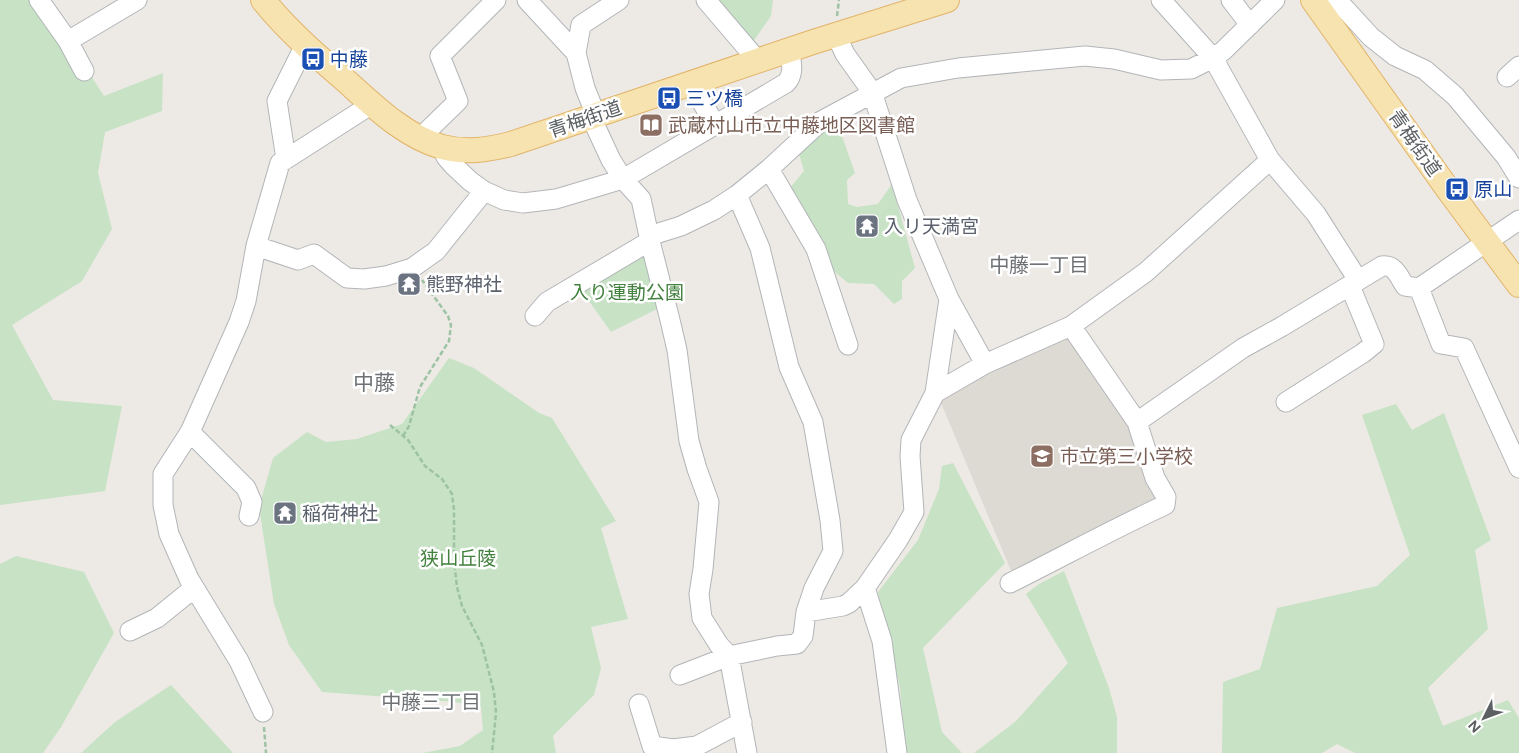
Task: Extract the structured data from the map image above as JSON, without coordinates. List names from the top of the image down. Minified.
{"streets":{"main road":["青梅街道"]},"districts":["中藤一丁目","中藤","中藤三丁目"],"parks":["入り運動公園","狭山丘陵"],"places":{"bus stop":["中藤","三ツ橋","原山"],"library":["武蔵村山市立中藤地区図書館"],"temple":["入リ天満宮","熊野神社","稲荷神社"],"school or university":["市立第三小学校"]},"north":"bottom left"}
